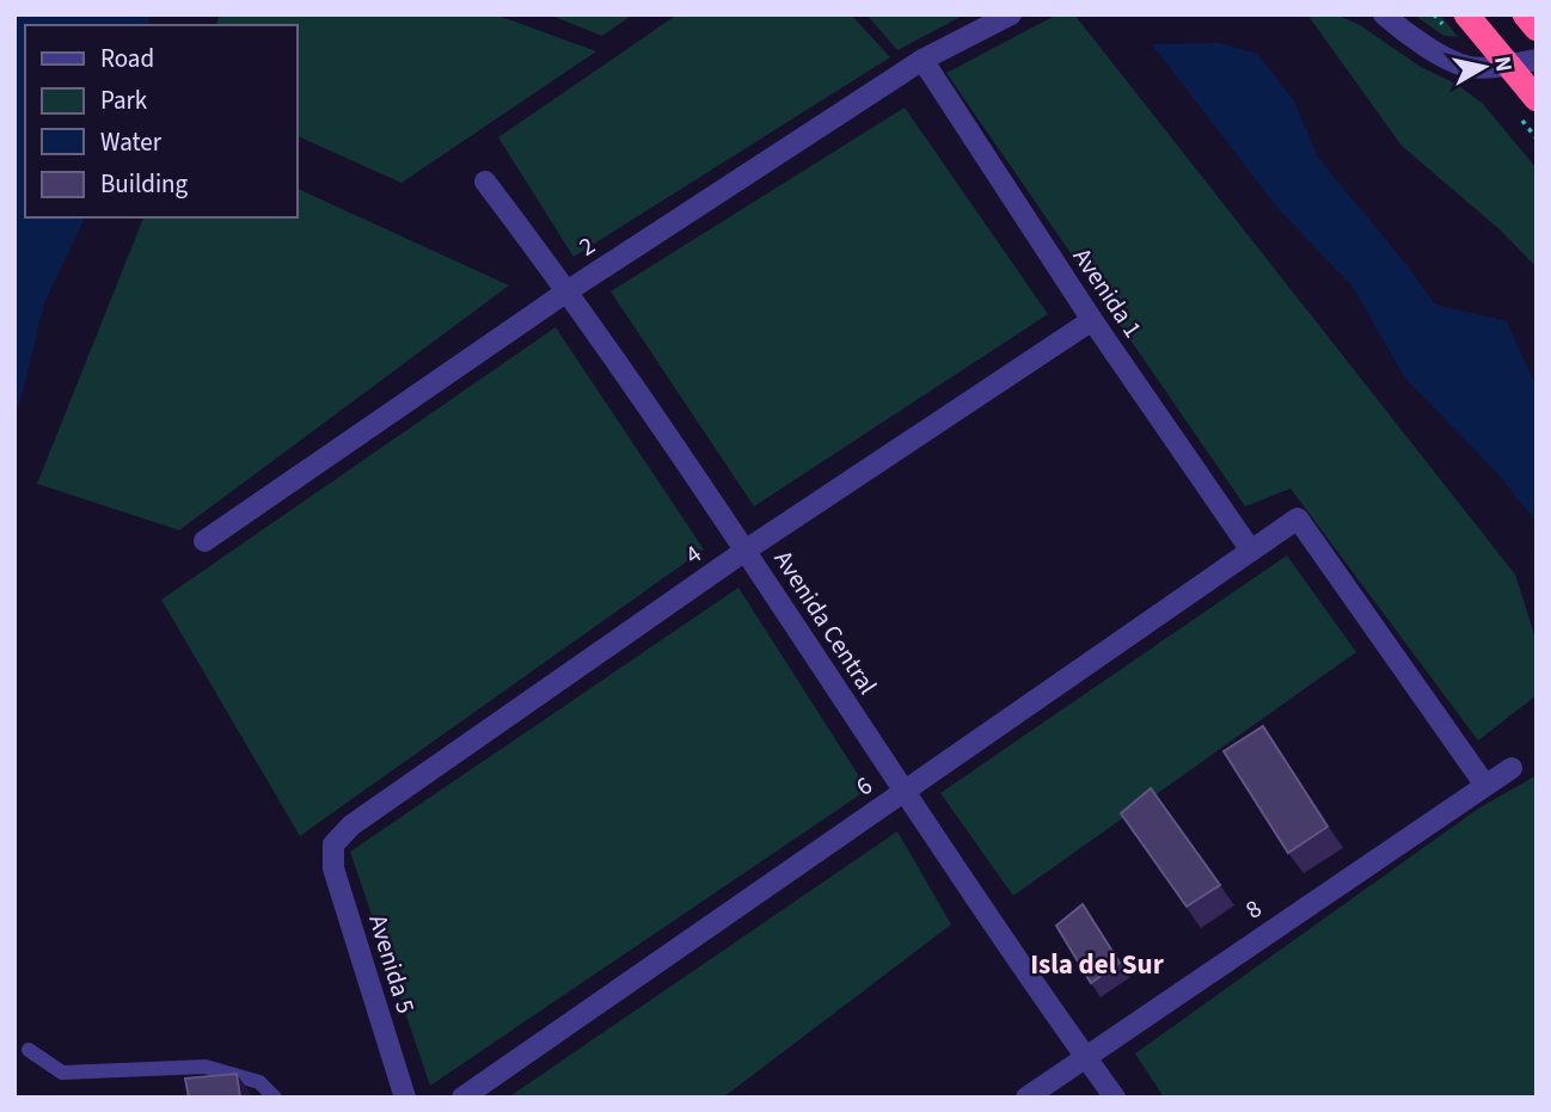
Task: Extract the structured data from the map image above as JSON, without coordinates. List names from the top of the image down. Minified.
{"streets":{"street":["2","Avenida 1","4","Avenida Central","6","8","Avenida 5"]},"crossings":[["2","Avenida 1"],["2","Avenida Central"],["Avenida 1","4"],["Avenida 1","6"],["4","Avenida Central"],["4","Avenida 5"],["Avenida Central","6"],["Avenida Central","8"],["6","8"]],"districts":["Isla del Sur"],"legend":["Road","Park","Water","Building"],"north":"right"}
